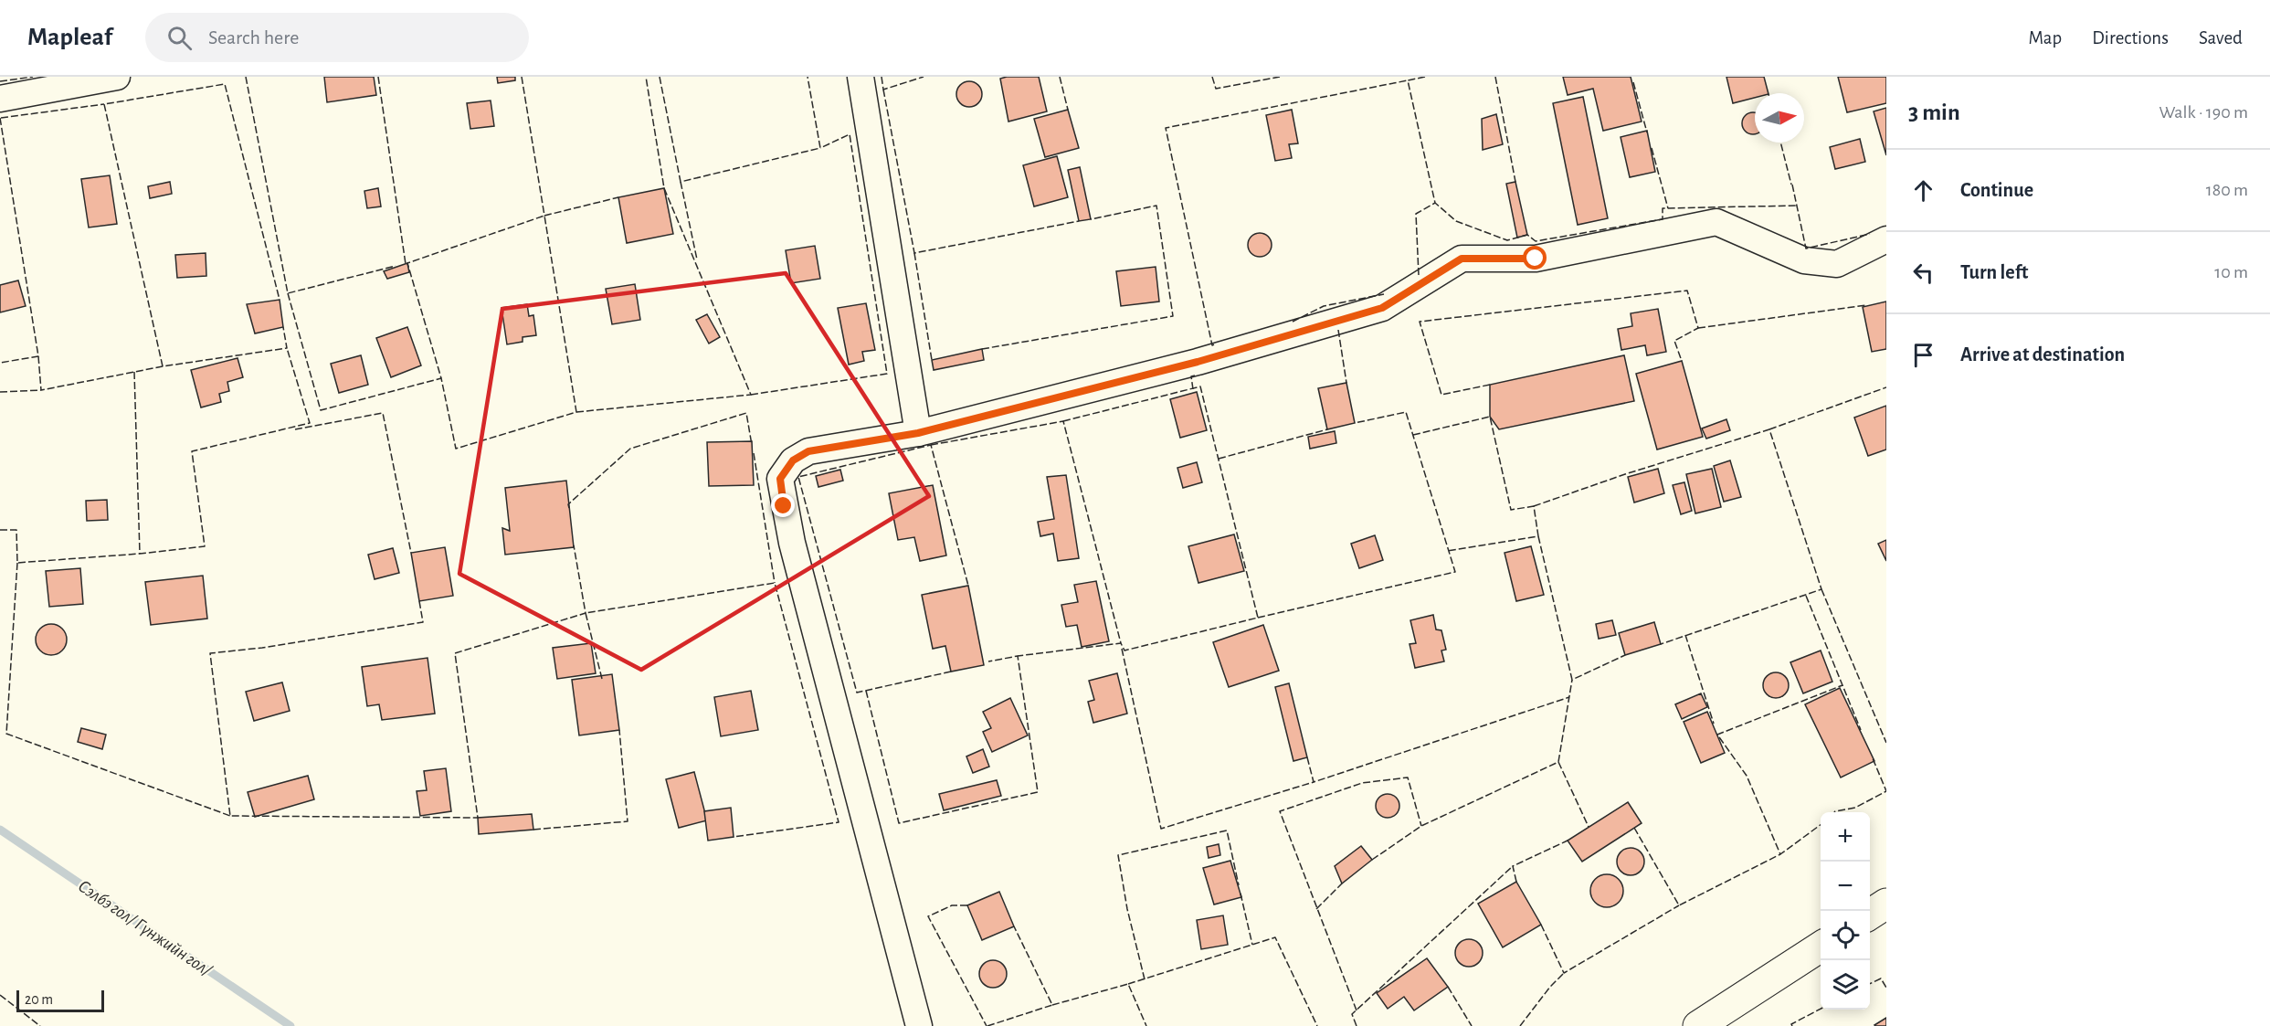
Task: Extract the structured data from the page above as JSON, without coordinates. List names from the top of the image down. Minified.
{"water":["Сэлбэ гол/ Гүнжийн гол/"],"scale_bar":"20 m","north":"right","page":{"header":"Mapleaf","search":"Search here","nav":["Map","Directions","Saved"],"heading":["3 min","Walk · 190 m"],"list":[["Continue","180 m"],["Turn left","10 m"],"Arrive at destination"],"map_buttons":["+","−"],"scale":"20 m"}}
